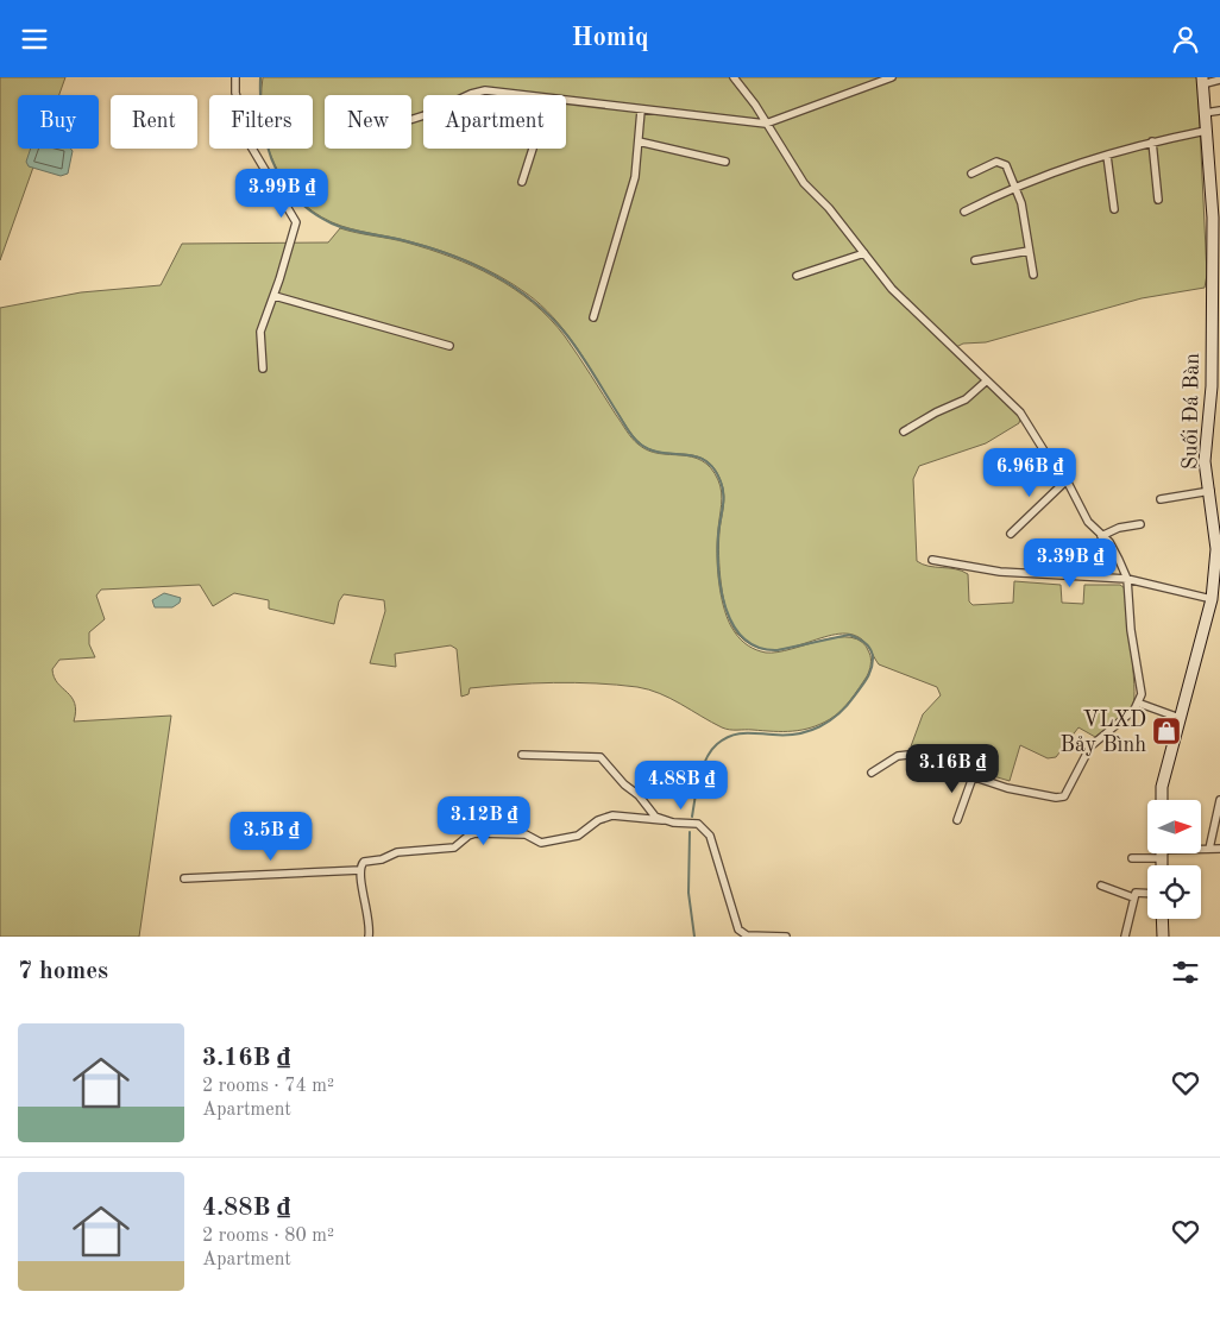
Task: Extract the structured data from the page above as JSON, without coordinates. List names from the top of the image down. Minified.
{"streets":{"street":["Suối Đá Bàn"]},"places":{"shop":["VLXD Bảy Bình"]},"north":"right","page":{"header":"Homiq","chip":["Buy","Rent","Filters","New","Apartment"],"price":["3.99B ₫","6.96B ₫","3.39B ₫","3.16B ₫","4.88B ₫","3.12B ₫","3.5B ₫"],"heading":"7 homes","list":[{"name":"3.16B ₫","note":"2 rooms · 74 m² · Apartment"},{"name":"4.88B ₫","note":"2 rooms · 80 m² · Apartment"}]}}
